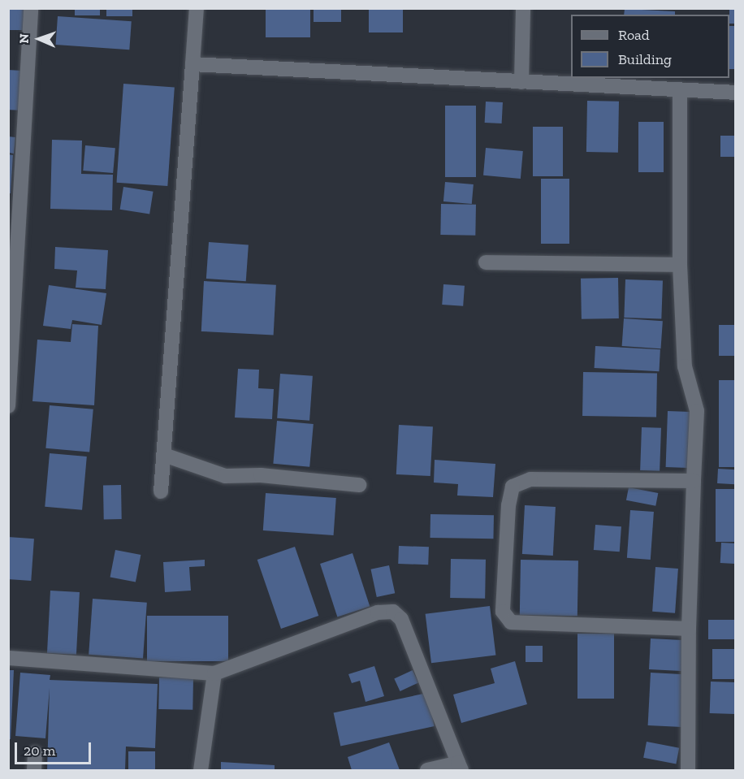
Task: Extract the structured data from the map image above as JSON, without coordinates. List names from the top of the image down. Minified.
{"legend":["Road","Building"],"scale_bar":"20 m","north":"left"}
